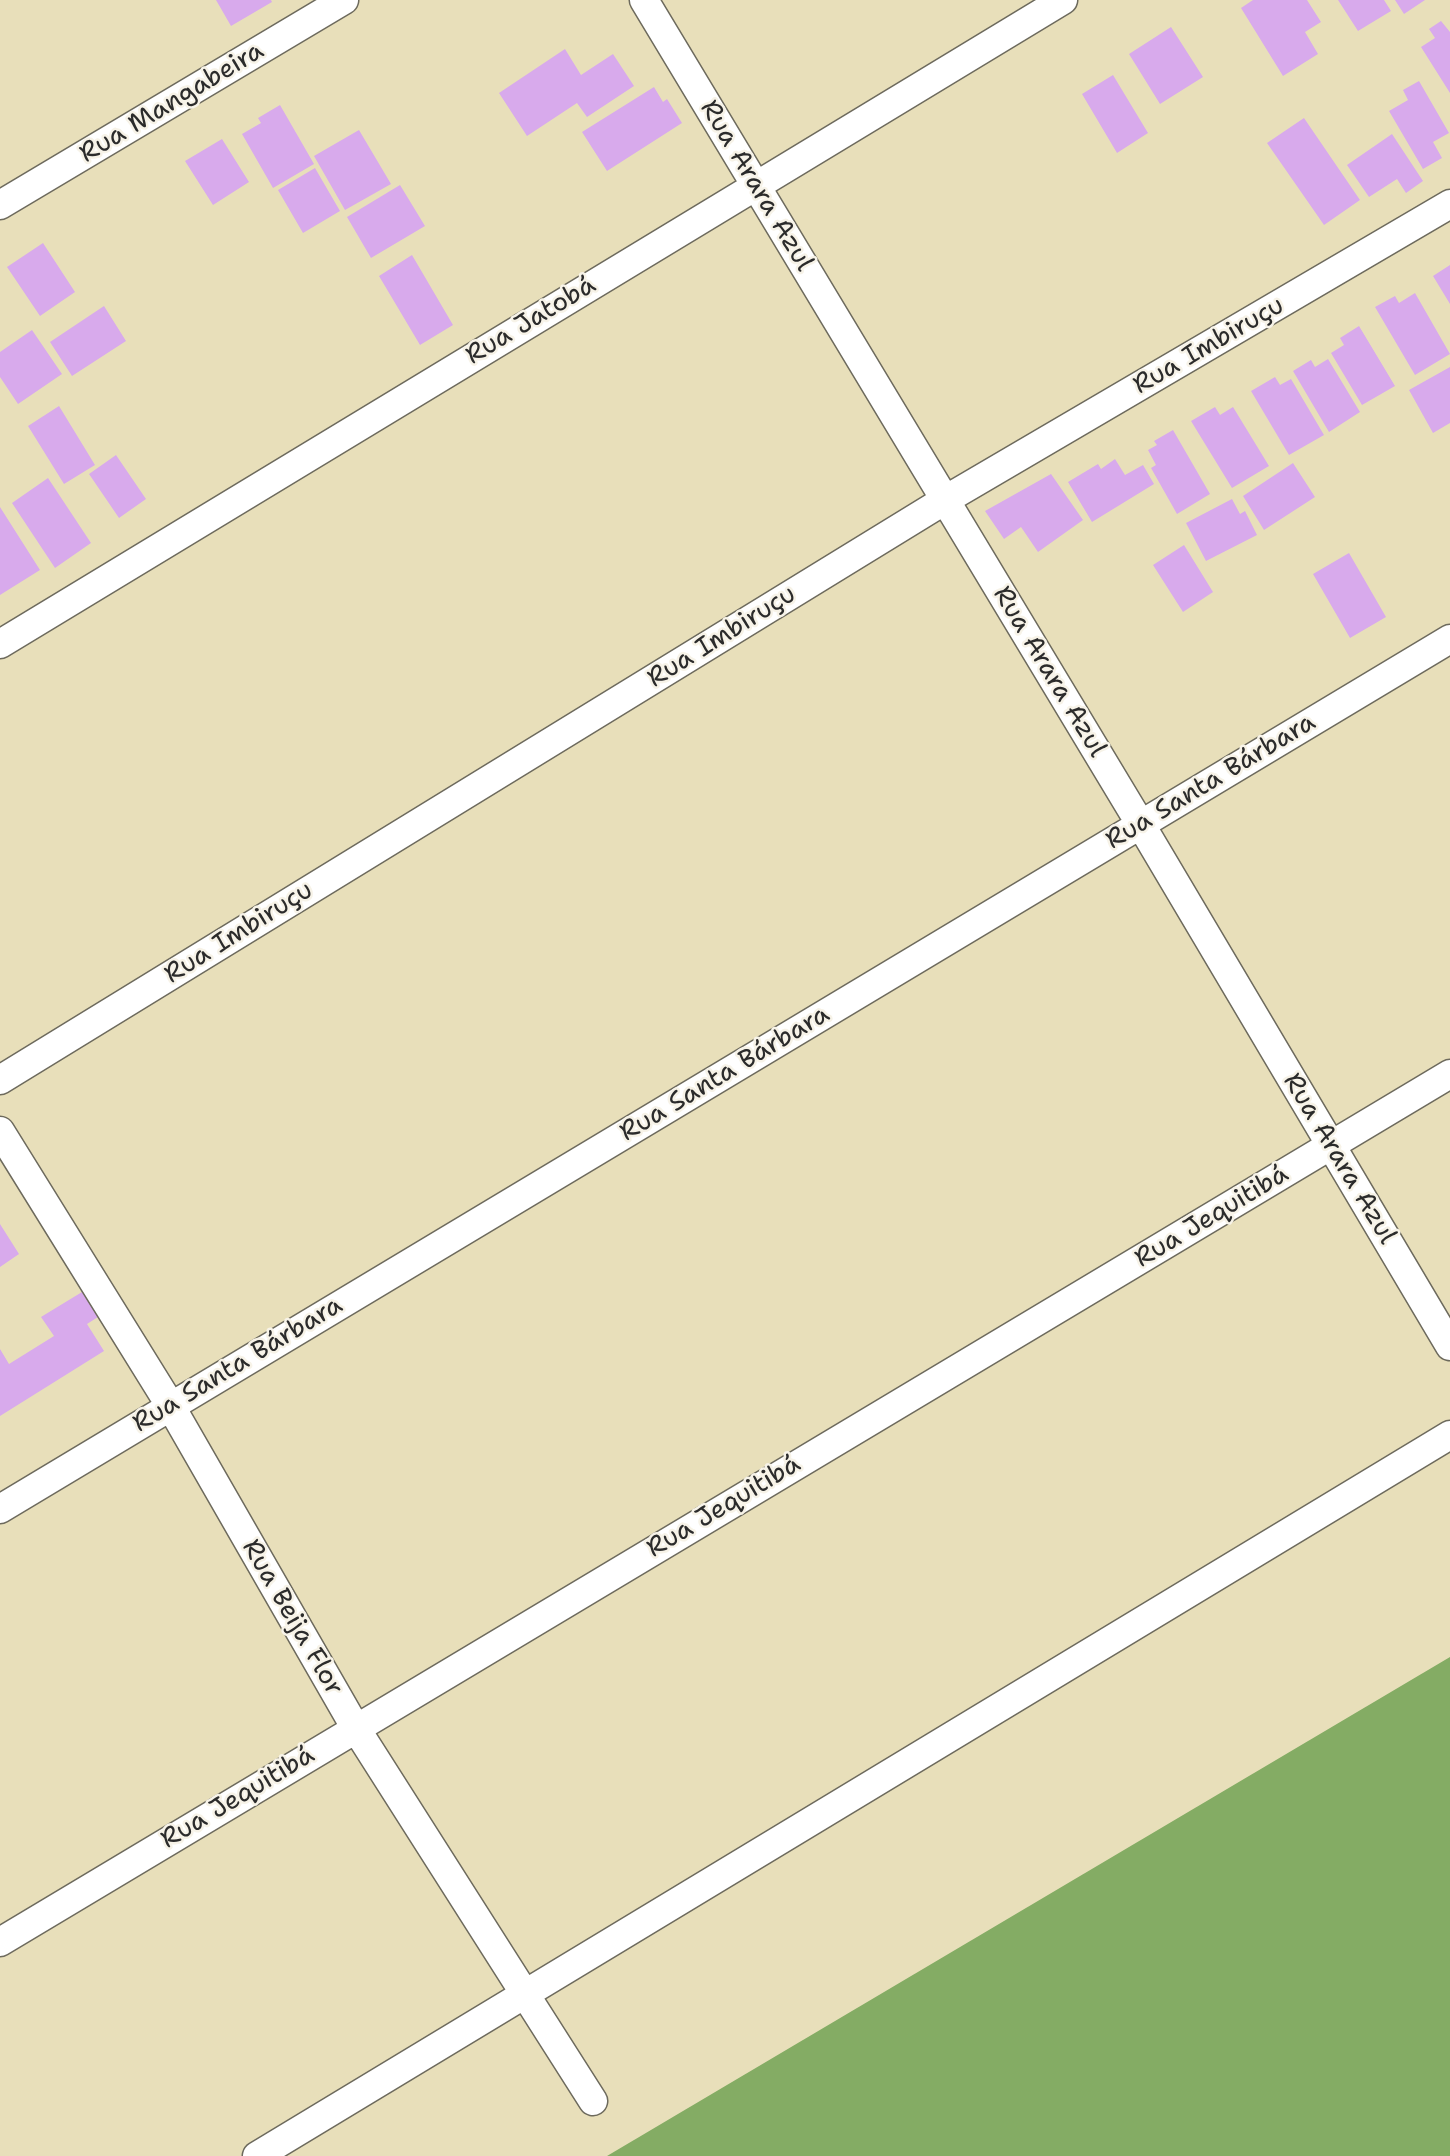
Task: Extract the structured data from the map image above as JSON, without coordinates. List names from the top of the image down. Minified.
{"streets":{"street":["Rua Mangabeira","Rua Arara Azul","Rua Jatobá","Rua Imbiruçu","Rua Santa Bárbara","Rua Jequitibá","Rua Beija Flor"]},"crossings":[["Rua Arara Azul","Rua Jatobá"],["Rua Arara Azul","Rua Imbiruçu"],["Rua Arara Azul","Rua Santa Bárbara"],["Rua Arara Azul","Rua Jequitibá"],["Rua Santa Bárbara","Rua Beija Flor"],["Rua Jequitibá","Rua Beija Flor"]]}
